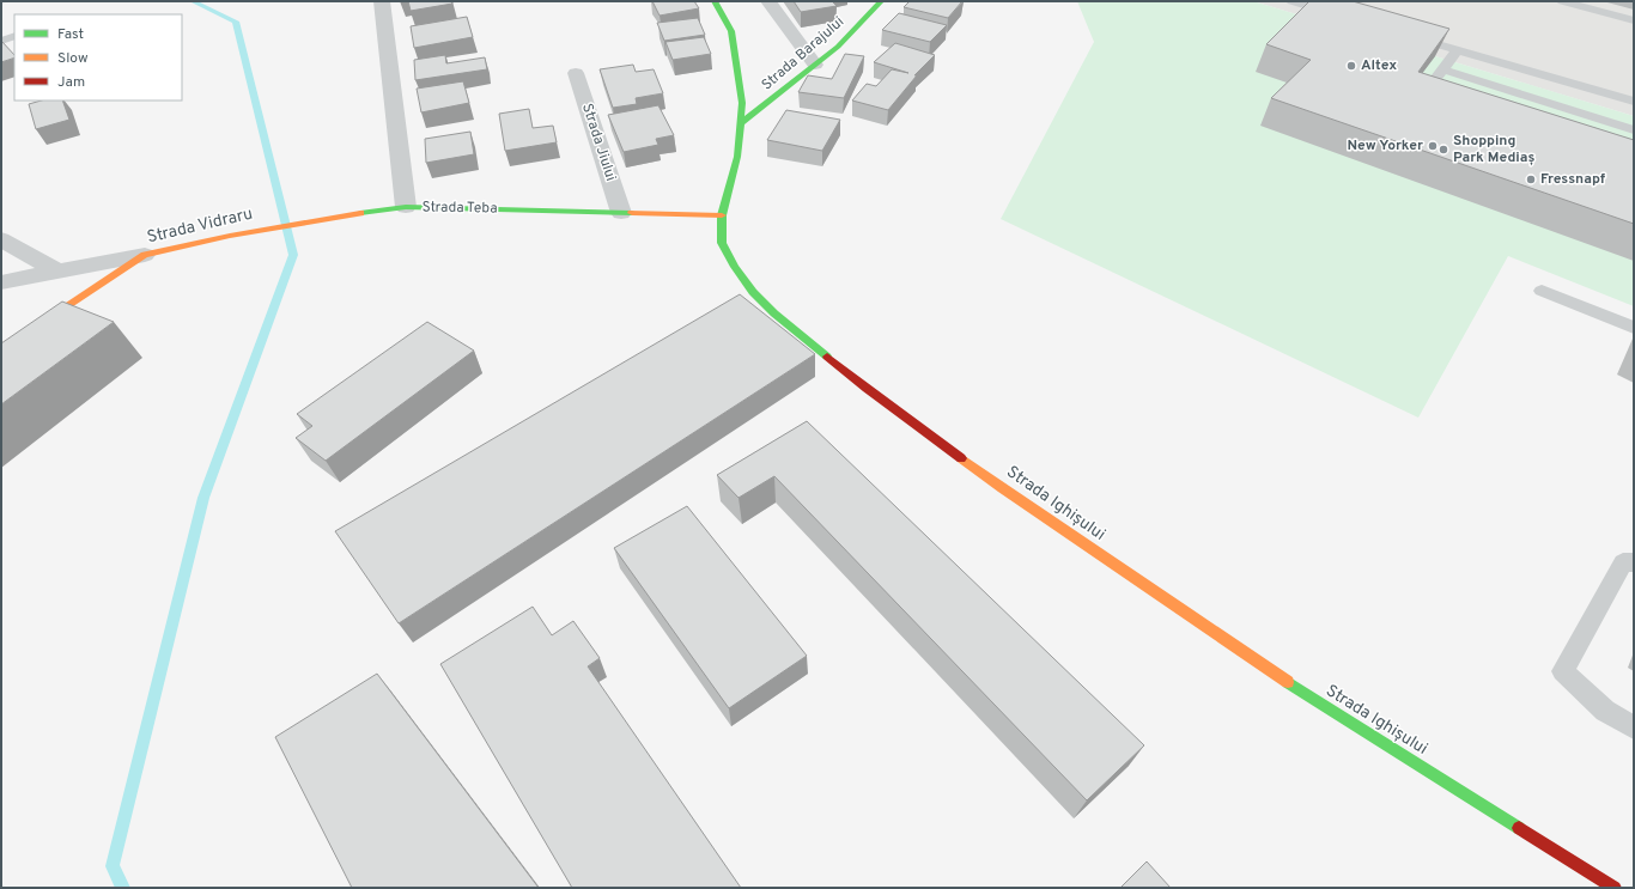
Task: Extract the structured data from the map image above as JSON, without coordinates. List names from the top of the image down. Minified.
{"streets":{"street":["Strada Barajului","Strada Jiului","Strada Teba","Strada Vidraru","Strada Ighișului"]},"crossings":[["Strada Barajului","Strada Ighișului"],["Strada Jiului","Strada Teba"],["Strada Teba","Strada Vidraru"],["Strada Teba","Strada Ighișului"]],"places":["Altex","New Yorker","Shopping Park Mediaș","Fressnapf"],"legend":["Fast","Slow","Jam"]}
